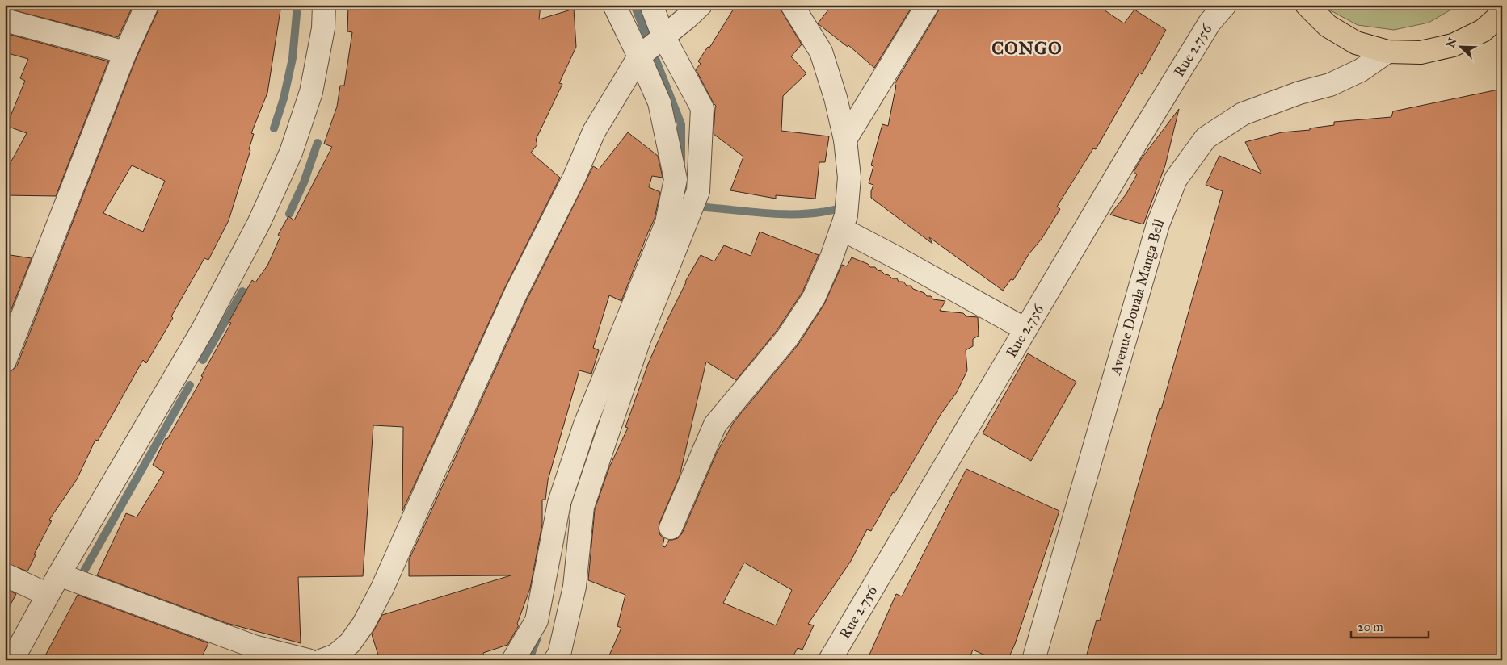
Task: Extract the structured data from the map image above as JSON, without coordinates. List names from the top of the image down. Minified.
{"streets":{"street":["Rue 2.756","Avenue Douala Manga Bell"]},"districts":["CONGO"],"scale_bar":"20 m","north":"top left"}
